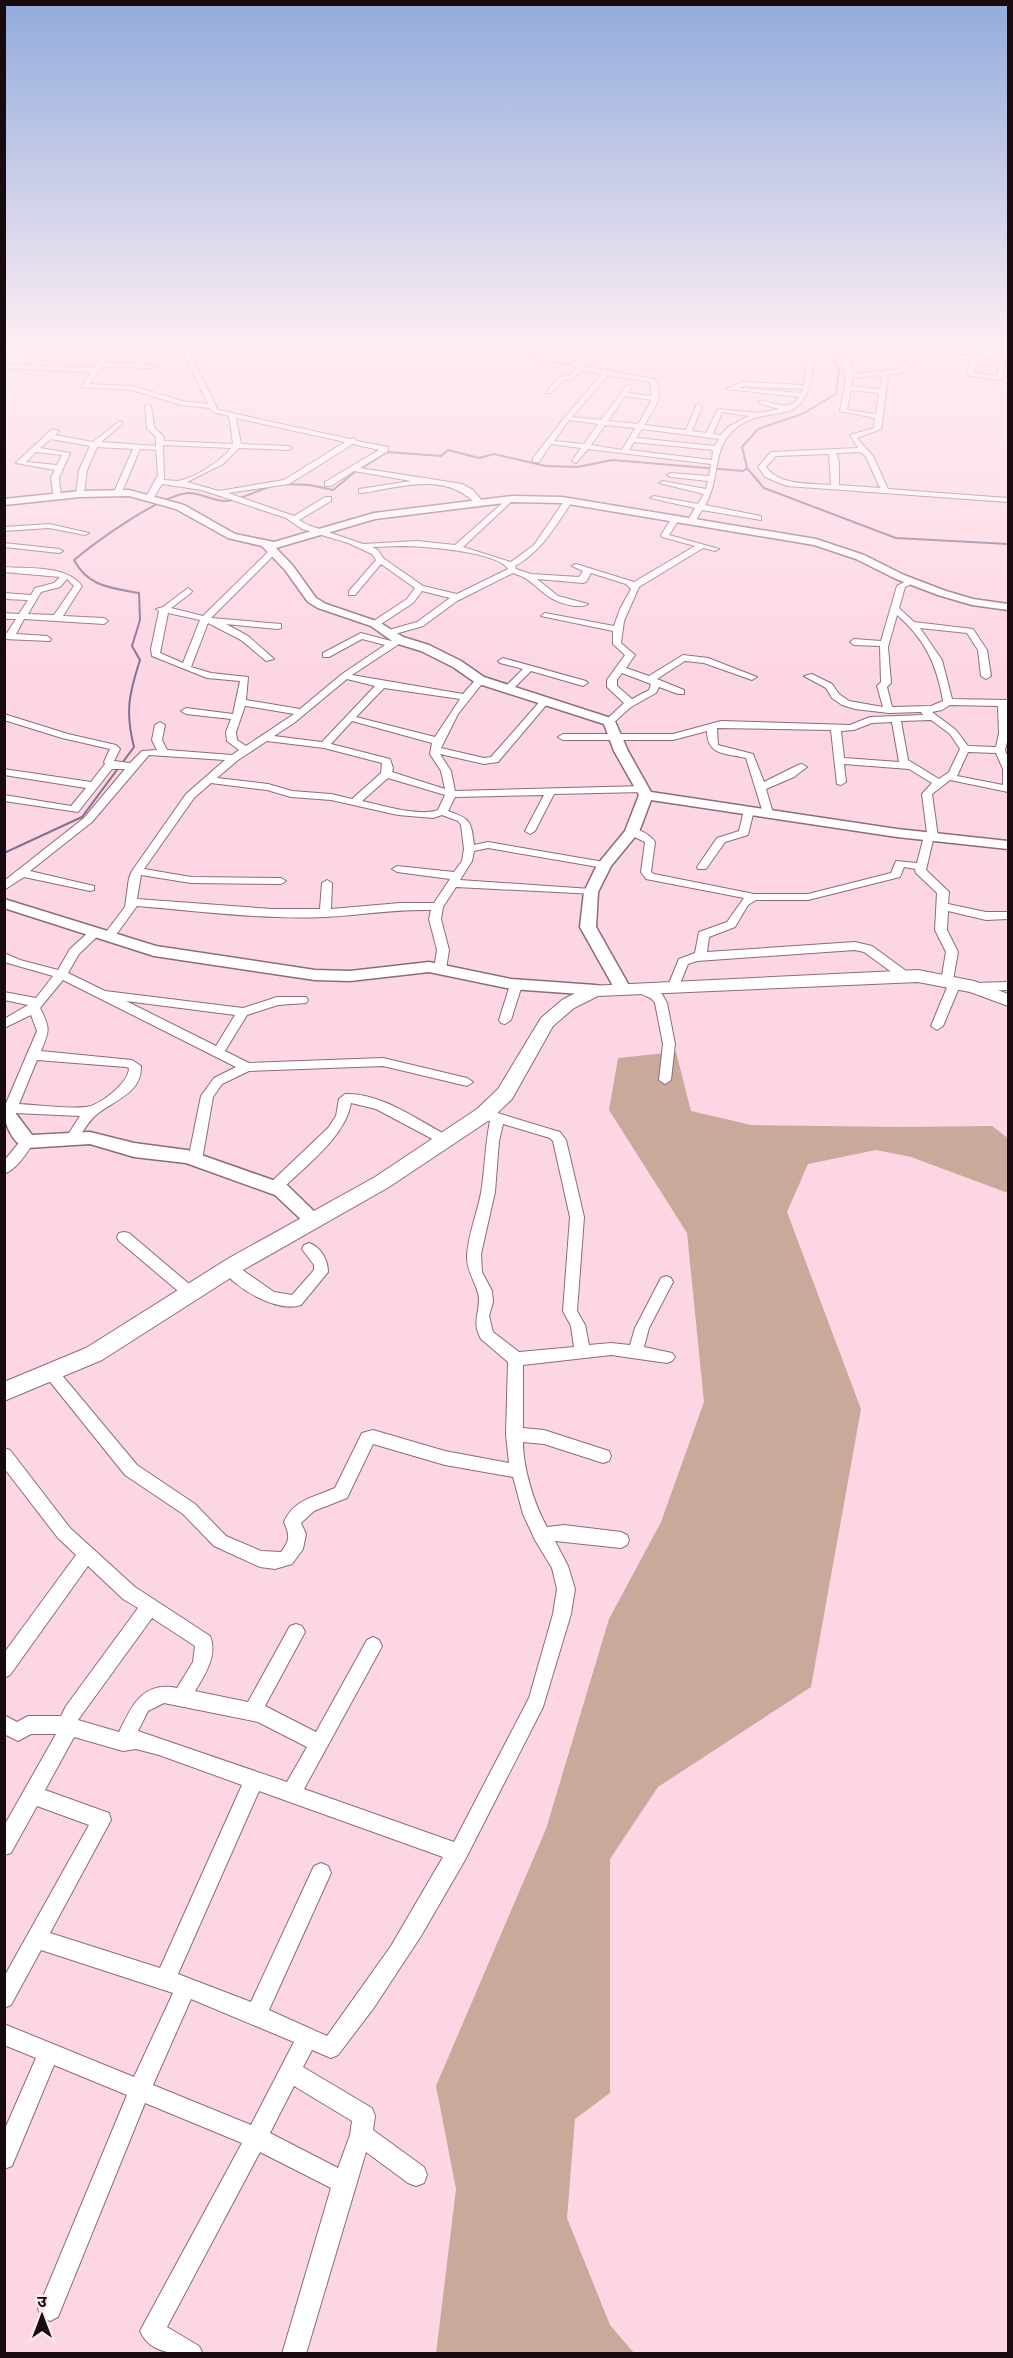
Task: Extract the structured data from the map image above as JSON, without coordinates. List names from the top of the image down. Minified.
{"north":"top"}
